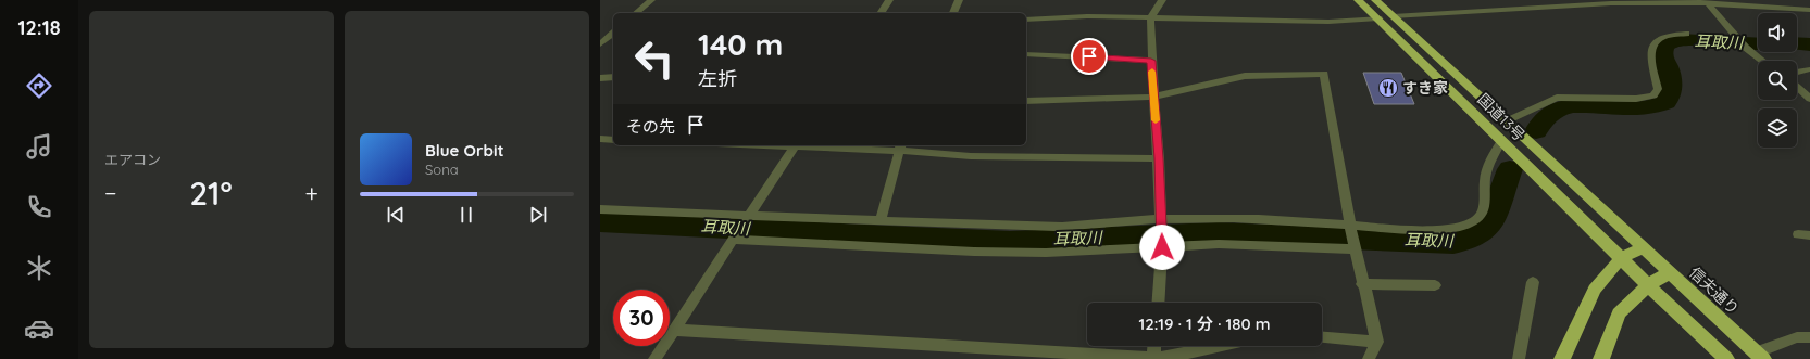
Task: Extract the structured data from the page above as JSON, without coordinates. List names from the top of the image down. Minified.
{"streets":{"highway":["国道13号","信夫通り"]},"crossings":[["国道13号","信夫通り"]],"water":["耳取川"],"places":{"restaurant":["すき家"]},"page":{"tabs":"12:18","tile":"エアコン","turn":["140 m","左折"],"then":"その先","song":["Blue Orbit","Sona"],"heat":["−","21°","+"],"limit":"30","trip":"12:19 · 1 分 · 180 m"}}
